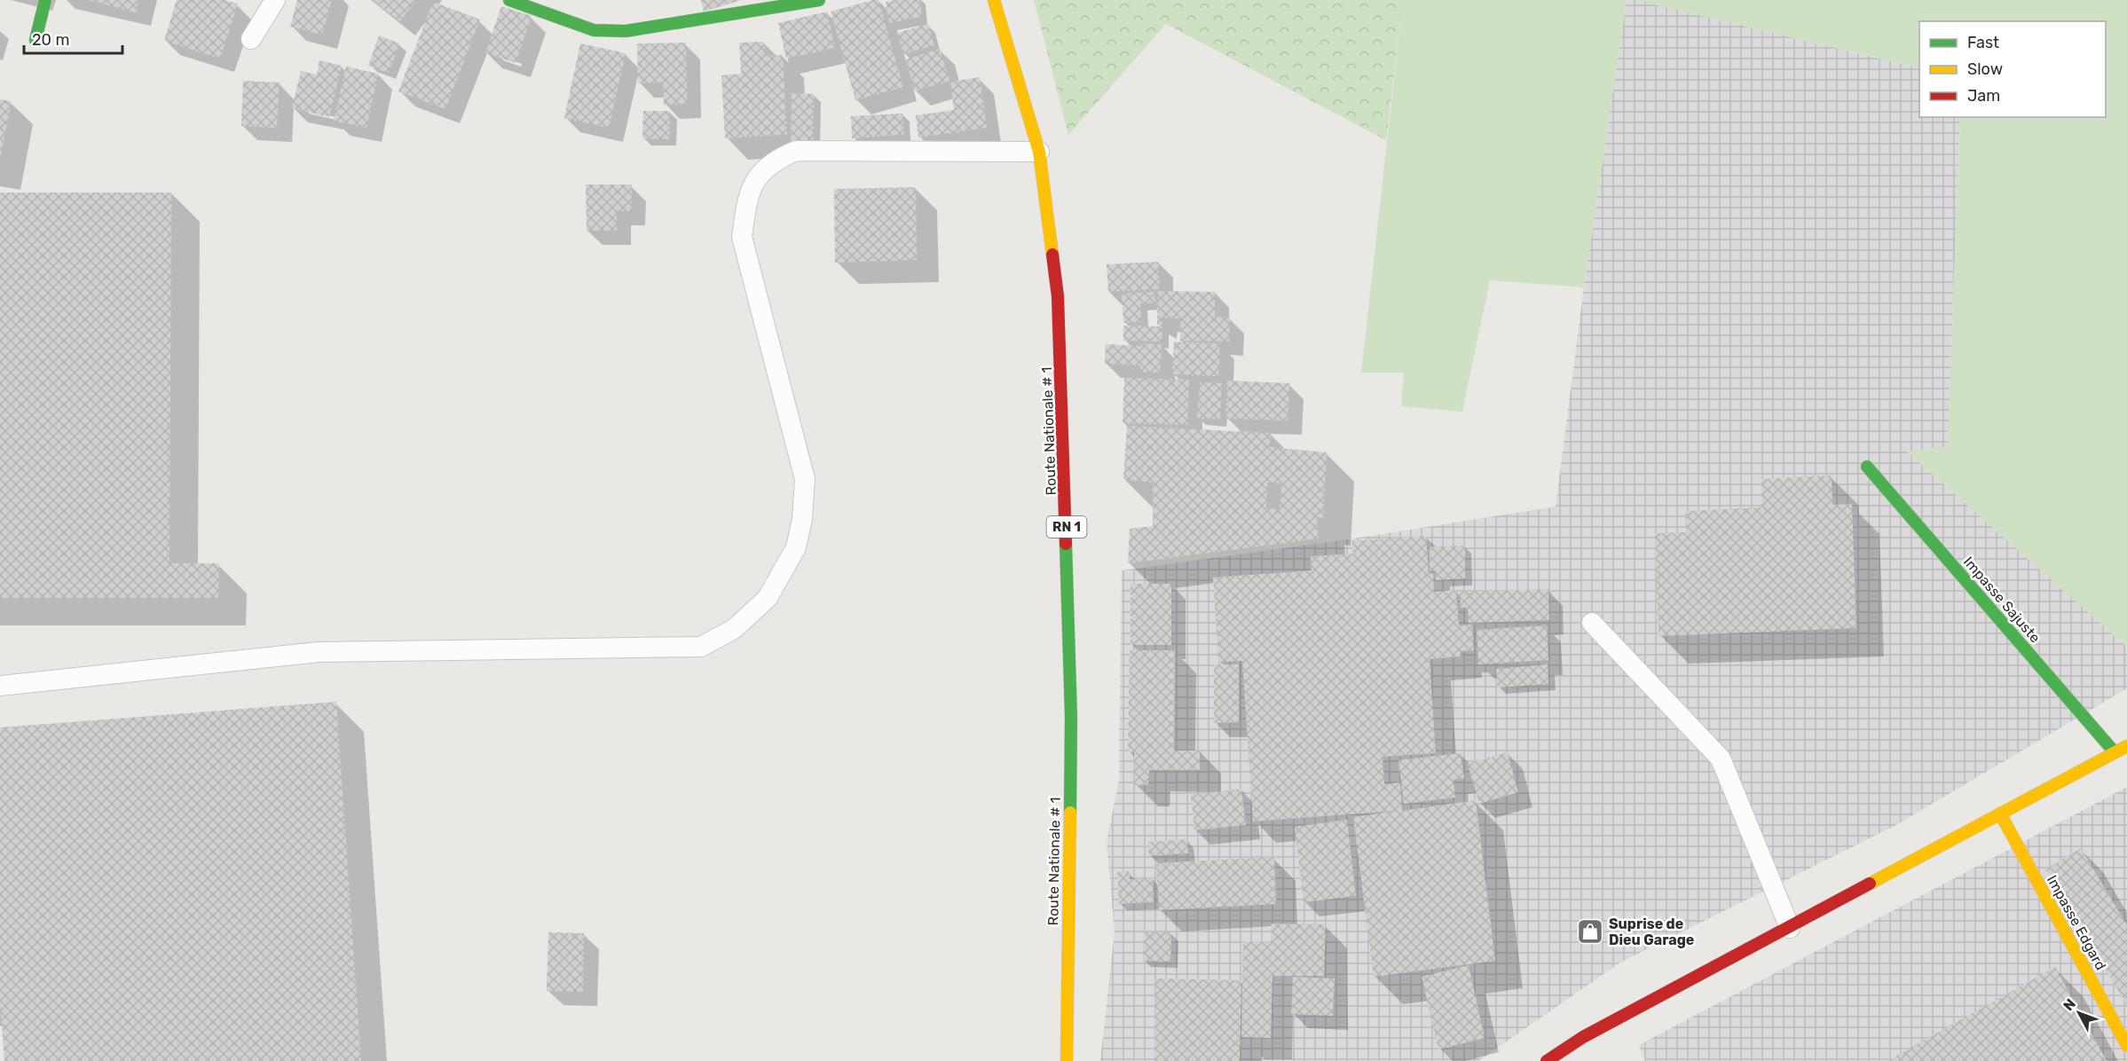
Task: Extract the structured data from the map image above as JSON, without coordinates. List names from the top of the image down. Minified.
{"streets":{"main road":["Route Nationale # 1","RN 1","Impasse Sajuste","Impasse Edgard"]},"places":{"shop":["Suprise de Dieu Garage"]},"legend":["Fast","Slow","Jam"],"scale_bar":"20 m","north":"top left"}
